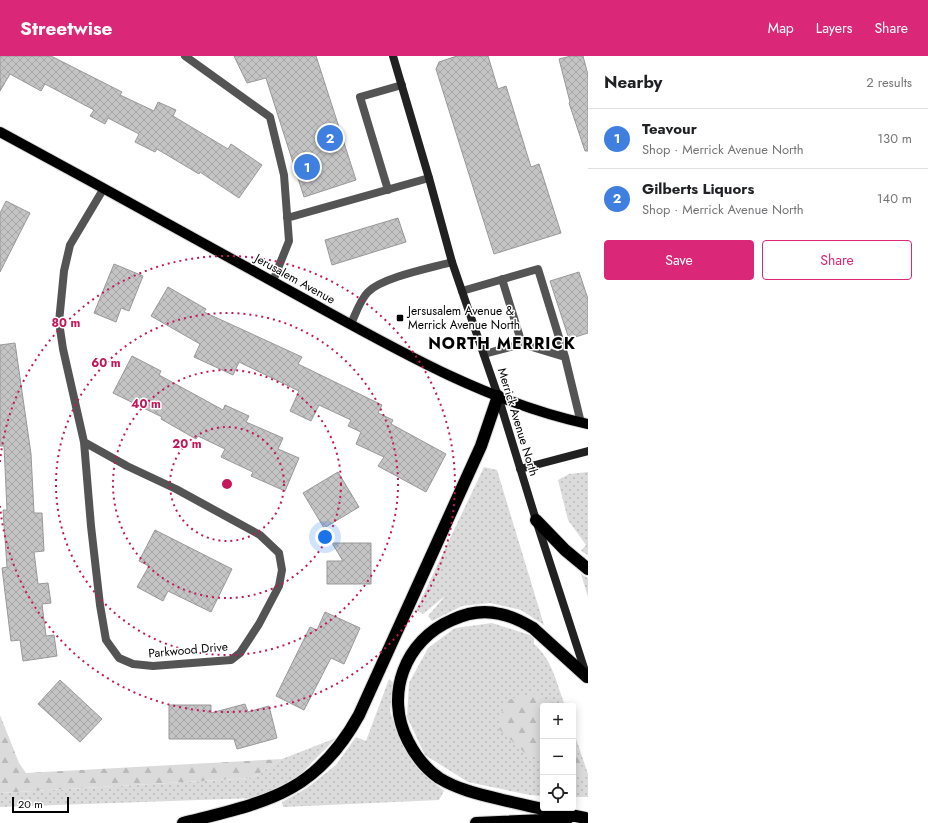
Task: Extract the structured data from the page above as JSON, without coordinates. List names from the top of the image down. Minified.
{"streets":{"main road":["Jerusalem Avenue","Merrick Avenue North"],"street":["Parkwood Drive"]},"crossings":[["Jerusalem Avenue","Merrick Avenue North"],["Jerusalem Avenue","Parkwood Drive"]],"districts":["NORTH MERRICK"],"places":{"transit":["Jersusalem Avenue & Merrick Avenue North"]},"scale_bar":"20 m","page":{"header":"Streetwise","nav":["Map","Layers","Share"],"heading":["Nearby","2 results"],"list":[{"mark":"1","name":"Teavour","note":"Shop · Merrick Avenue North","value":"130 m"},{"mark":"2","name":"Gilberts Liquors","note":"Shop · Merrick Avenue North","value":"140 m"}],"pins":["2","1"],"buttons":["Save","Share"],"map_buttons":["+","−"],"scale":"20 m"},"rings":["80 m","60 m","40 m","20 m"]}
